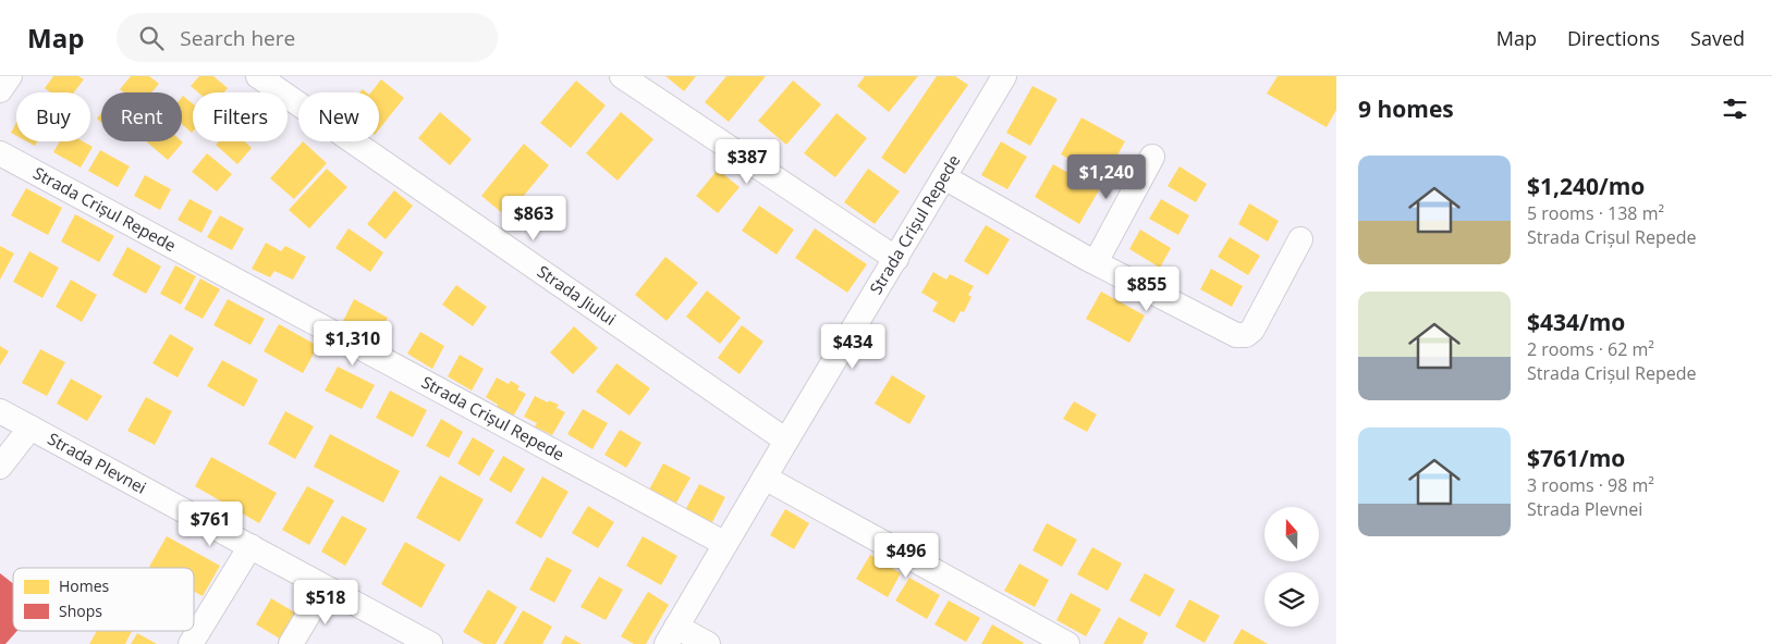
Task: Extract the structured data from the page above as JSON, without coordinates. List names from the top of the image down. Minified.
{"streets":{"street":["Strada Crișul Repede","Strada Jiului","Strada Plevnei"]},"crossings":[["Strada Crișul Repede","Strada Jiului"]],"legend":["Homes","Shops"],"north":"top","page":{"header":"Map","search":"Search here","nav":["Map","Directions","Saved"],"heading":"9 homes","chip":["Buy","Rent","Filters","New"],"price":["$387","$1,240","$863","$855","$1,310","$434","$761","$496","$518"],"list":[{"name":"$1,240/mo","note":"5 rooms · 138 m² · Strada Crișul Repede"},{"name":"$434/mo","note":"2 rooms · 62 m² · Strada Crișul Repede"},{"name":"$761/mo","note":"3 rooms · 98 m² · Strada Plevnei"}]}}
